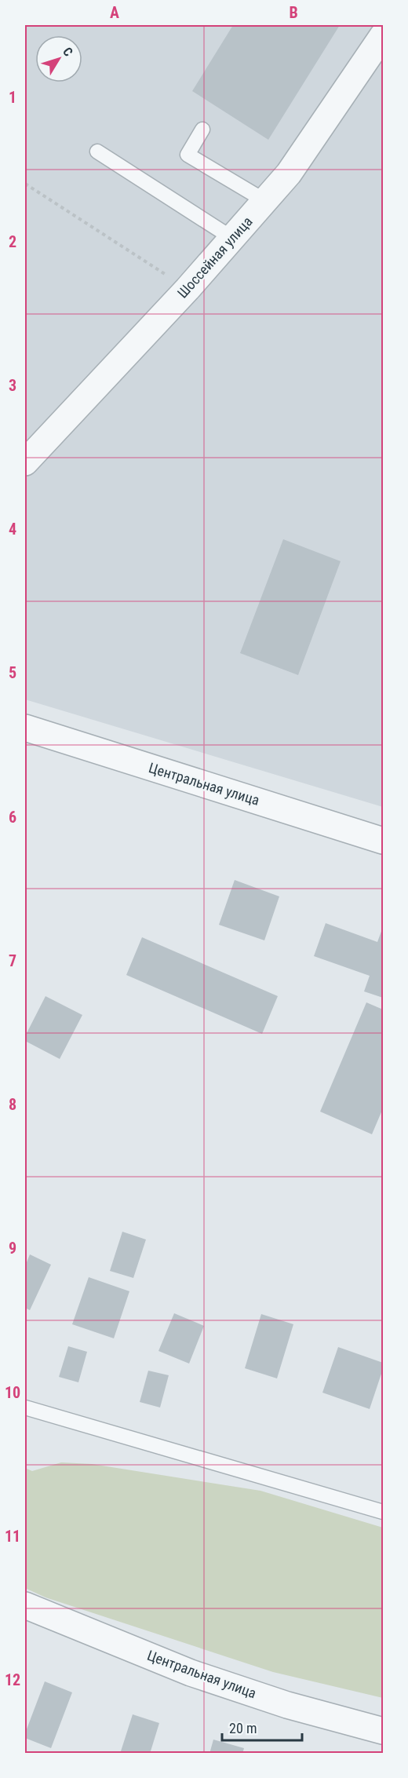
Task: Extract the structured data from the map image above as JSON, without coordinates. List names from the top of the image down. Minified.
{"streets":{"street":["Шоссейная улица","Центральная улица"]},"scale_bar":"20 m","north":"top right","grid":{"columns":["A","B"],"rows":["1","2","3","4","5","6","7","8","9","10","11","12"]}}
